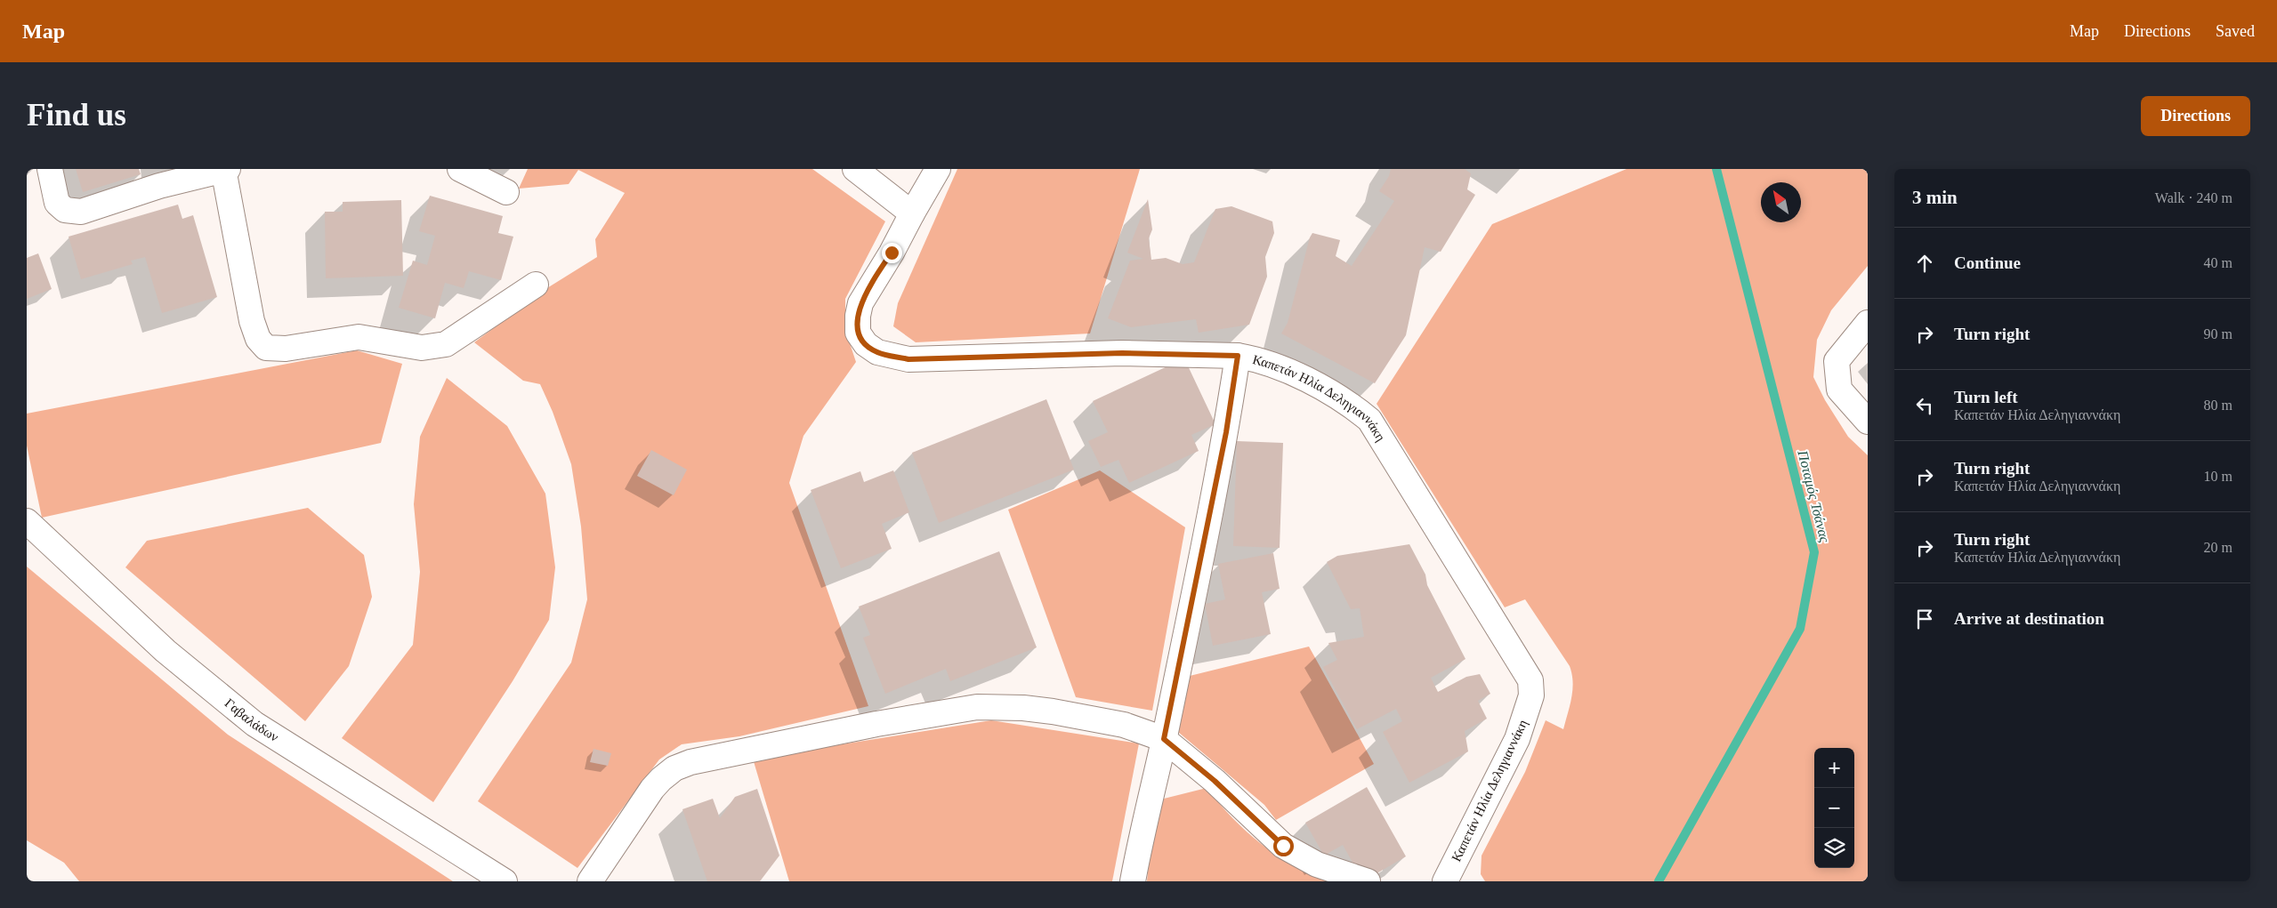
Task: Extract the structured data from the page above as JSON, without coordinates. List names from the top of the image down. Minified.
{"streets":{"street":["Καπετάν Ηλία Δεληγιαννάκη","Γαβαλάδων"]},"water":["Ποταμός Τσάνας"],"north":"top left","page":{"header":"Map","nav":["Map","Directions","Saved"],"buttons":"Directions","title":"Find us","heading":["3 min","Walk · 240 m"],"list":[["Continue","40 m"],["Turn right","90 m"],["Turn left","Καπετάν Ηλία Δεληγιαννάκη","80 m"],["Turn right","Καπετάν Ηλία Δεληγιαννάκη","10 m"],["Turn right","Καπετάν Ηλία Δεληγιαννάκη","20 m"],"Arrive at destination"],"map_buttons":["+","−"]}}
